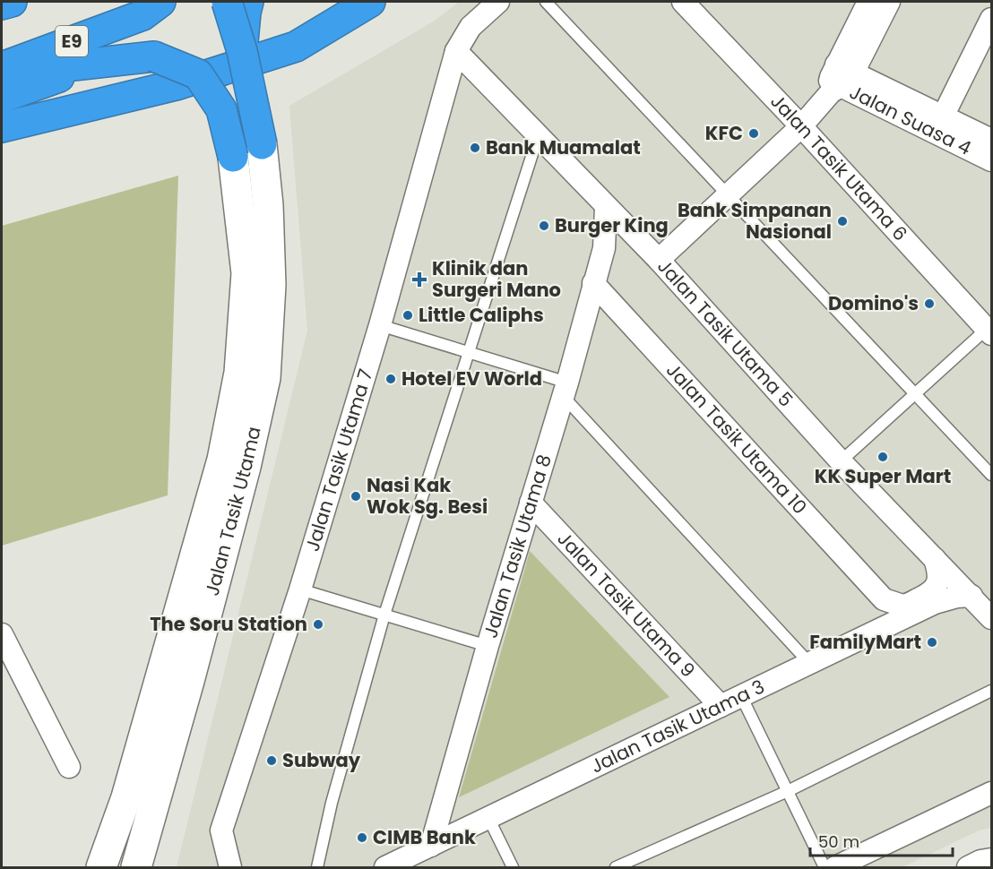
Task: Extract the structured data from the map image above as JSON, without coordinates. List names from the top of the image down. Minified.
{"streets":{"highway":["E9"],"street":["Jalan Suasa 4","Jalan Tasik Utama 6","Jalan Tasik Utama 5","Jalan Tasik Utama 10","Jalan Tasik Utama 7","Jalan Tasik Utama","Jalan Tasik Utama 8","Jalan Tasik Utama 9","Jalan Tasik Utama 3"]},"crossings":[["Jalan Tasik Utama 5","Jalan Tasik Utama 10"],["Jalan Tasik Utama 5","Jalan Tasik Utama 7"],["Jalan Tasik Utama 5","Jalan Tasik Utama 8"],["Jalan Tasik Utama 5","Jalan Tasik Utama 3"],["Jalan Tasik Utama 10","Jalan Tasik Utama 8"],["Jalan Tasik Utama 8","Jalan Tasik Utama 9"],["Jalan Tasik Utama 8","Jalan Tasik Utama 3"],["Jalan Tasik Utama 9","Jalan Tasik Utama 3"]],"places":{"other":["KFC","Bank Muamalat","Bank Simpanan Nasional","Burger King","Domino's","Little Caliphs","Hotel EV World","KK Super Mart","Nasi Kak Wok Sg. Besi","The Soru Station","FamilyMart","Subway","CIMB Bank"],"health":["Klinik dan Surgeri Mano"]},"scale_bar":"50 m"}
